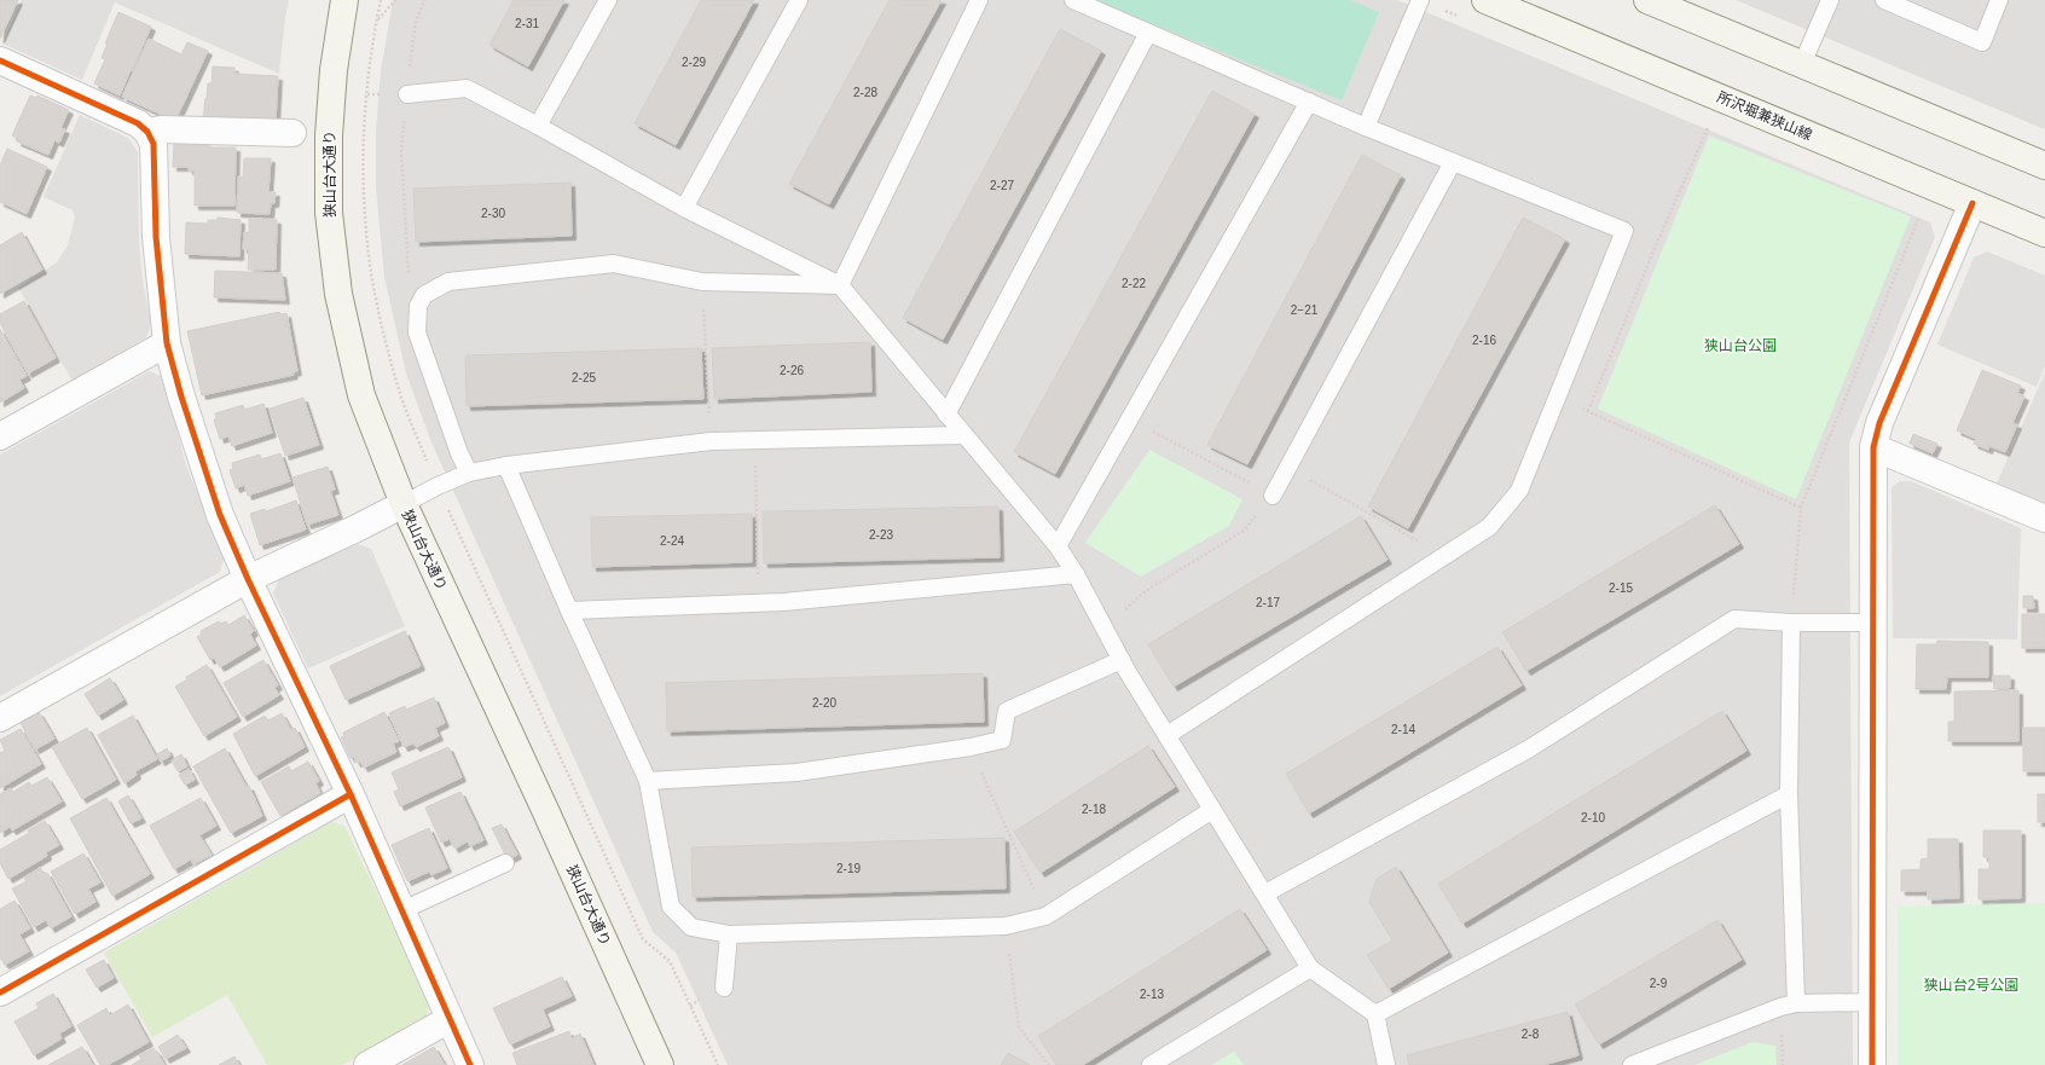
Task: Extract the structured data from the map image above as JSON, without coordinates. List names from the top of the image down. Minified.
{"streets":{"street":["所沢堀兼狭山線","狭山台大通り"]},"parks":["狭山台公園","狭山台2号公園"],"house_numbers":["2-31","2-29","2-28","2-27","2-30","2-22","2−21","2-16","2-26","2-25","2-23","2-24","2-15","2-17","2-20","2-14","2-18","2-10","2-19","2-9","2-13","2-8"]}
